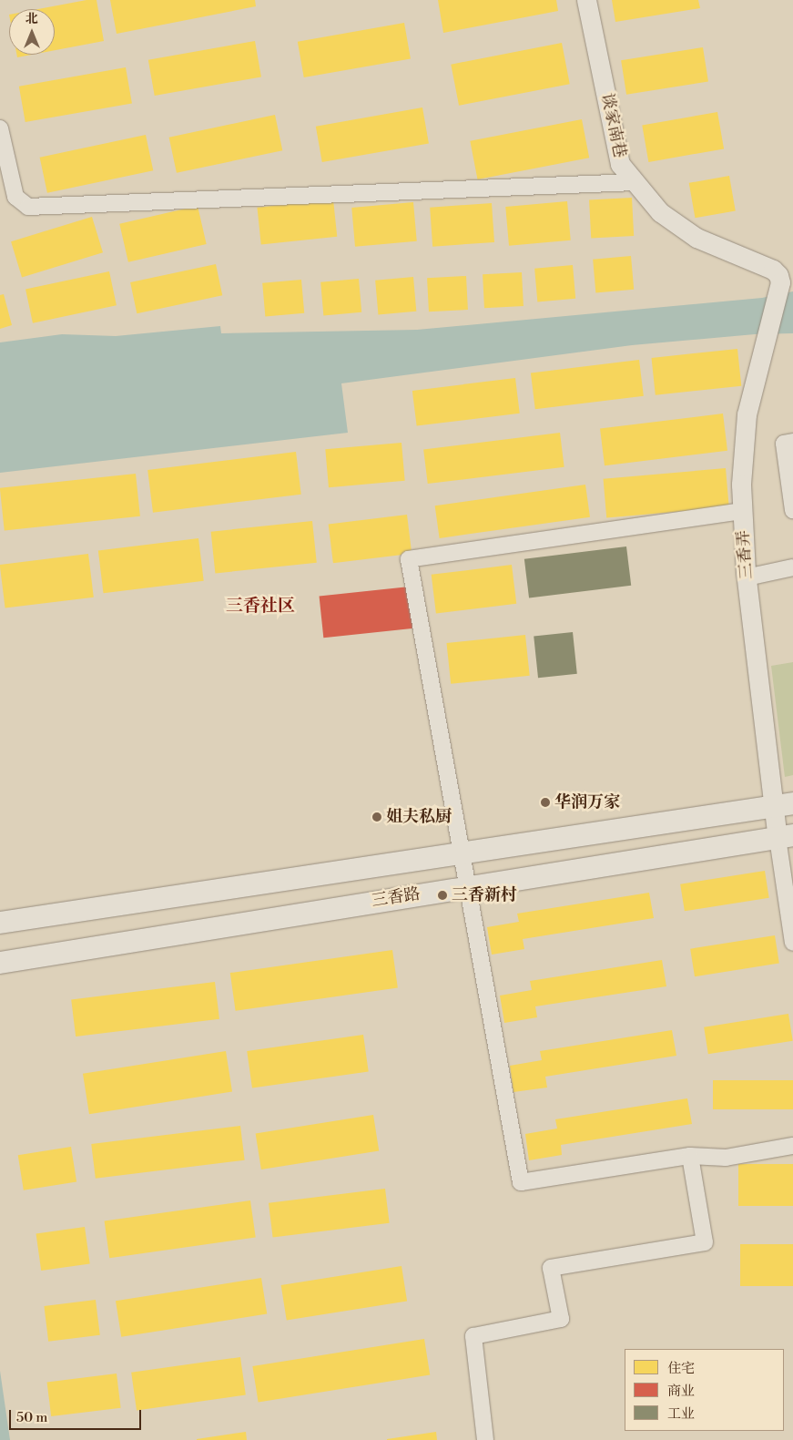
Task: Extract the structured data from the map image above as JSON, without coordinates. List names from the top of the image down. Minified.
{"streets":{"main road":["三香路"],"street":["谈家南巷","三香弄"]},"crossings":[["谈家南巷","三香弄"],["三香弄","三香路"]],"districts":["三香社区"],"places":["华润万家","姐夫私厨","三香新村"],"legend":["住宅","商业","工业"],"scale_bar":"50 m","north":"top"}
